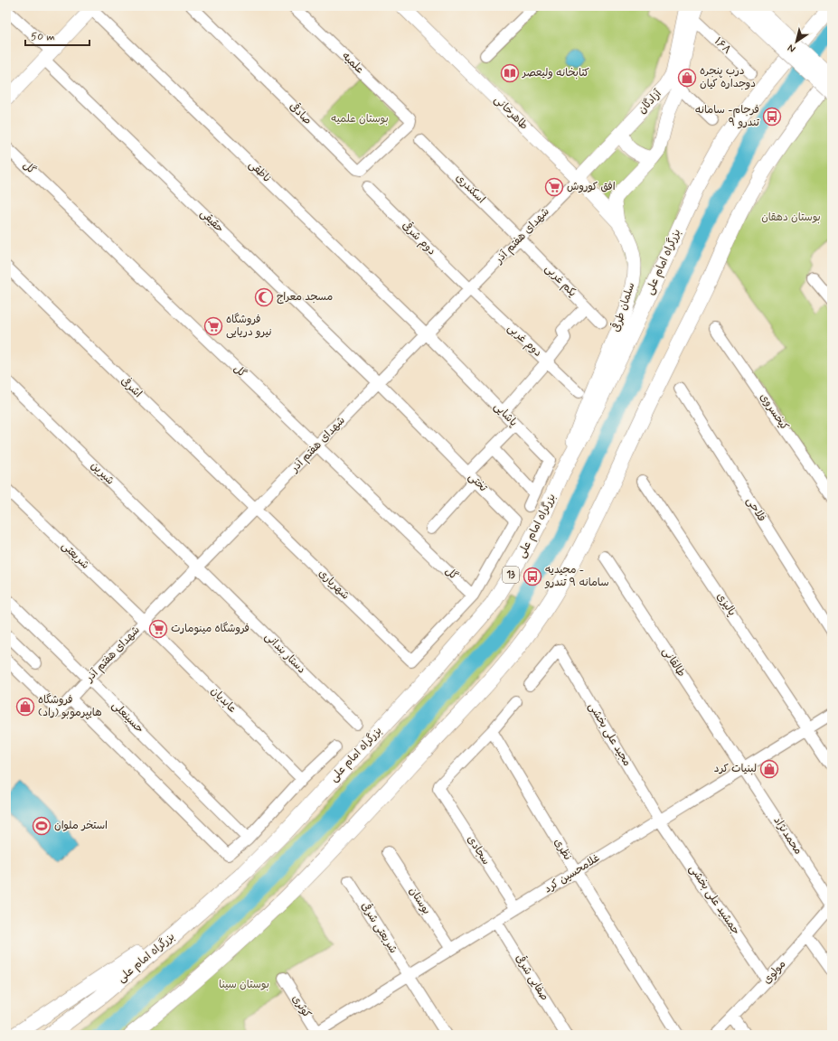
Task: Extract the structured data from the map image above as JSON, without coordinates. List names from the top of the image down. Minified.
{"streets":{"highway":["بزرگراه امام علی","13"],"main road":["آزادگان","طاهرخانی","سلمان طرقی"],"street":["۱۶۸","علمیه","صادقی","گل","ناطقی","اسکندری","حقیقی","شهدای هفتم آذر","دوم شرقی","یکم غربی","دوم غربی","اشرفی","کیخسروی","پاشایی","شیرین","تختی","فلاحی","شریعتی","شهریاری","پالیزی","دستار بندانی","طالقانی","عابدیان","حسینعلی","مجید علی بخشی","محمدنژاد","نظری","سجادی","غلامحسین کرد","جمشید علی بخشی","بوستان","شریعتی شرقی","مولوی","صفایی شرقی","کوثری"]},"crossings":[["۱۶۸","سلمان طرقی"],["علمیه","صادقی"],["آزادگان","طاهرخانی"],["آزادگان","شهدای هفتم آذر"],["طاهرخانی","شهدای هفتم آذر"],["طاهرخانی","سلمان طرقی"],["گل","شهدای هفتم آذر"],["گل","تختی"],["گل","شهریاری"],["ناطقی","شهدای هفتم آذر"],["ناطقی","پاشایی"],["اسکندری","شهدای هفتم آذر"],["اسکندری","یکم غربی"],["حقیقی","شهدای هفتم آذر"],["حقیقی","تختی"],["شهدای هفتم آذر","دوم شرقی"],["شهدای هفتم آذر","یکم غربی"],["شهدای هفتم آذر","دوم غربی"],["شهدای هفتم آذر","اشرفی"],["شهدای هفتم آذر","پاشایی"],["شهدای هفتم آذر","شیرین"],["شهدای هفتم آذر","تختی"],["شهدای هفتم آذر","شریعتی"],["شهدای هفتم آذر","شهریاری"],["شهدای هفتم آذر","دستار بندانی"],["شهدای هفتم آذر","عابدیان"],["شهدای هفتم آذر","حسینعلی"],["دوم شرقی","دوم غربی"],["بزرگراه امام علی","سلمان طرقی"],["اشرفی","شهریاری"],["شیرین","دستار بندانی"],["تختی","شهریاری"],["شریعتی","عابدیان"],["پالیزی","غلامحسین کرد"],["طالقانی","محمدنژاد"],["طالقانی","غلامحسین کرد"],["مجید علی بخشی","غلامحسین کرد"],["مجید علی بخشی","جمشید علی بخشی"],["محمدنژاد","غلامحسین کرد"],["نظری","سجادی"],["نظری","غلامحسین کرد"],["سجادی","غلامحسین کرد"],["غلامحسین کرد","جمشید علی بخشی"],["غلامحسین کرد","بوستان"],["غلامحسین کرد","شریعتی شرقی"],["غلامحسین کرد","صفایی شرقی"],["غلامحسین کرد","کوثری"],["جمشید علی بخشی","مولوی"]],"parks":["بوستان علمیه","بوستان دهقان","بوستان سینا"],"places":{"library":["کتابخانه ولیعصر"],"shop":["درب پنجره دوجداره کیان","فروشگاه هایپرموبو (راد)","لبنیات کرد"],"bus stop":["فرجام- سامانه ۹ تندرو","مجیدیه - سامانه ۹ تندرو"],"supermarket":["افق کوروش","فروشگاه نیرو دریایی","فروشگاه مینومارت"],"mosque":["مسجد معراج"],"sports":["استخر ملوان"]},"scale_bar":"50 m","north":"bottom left"}
